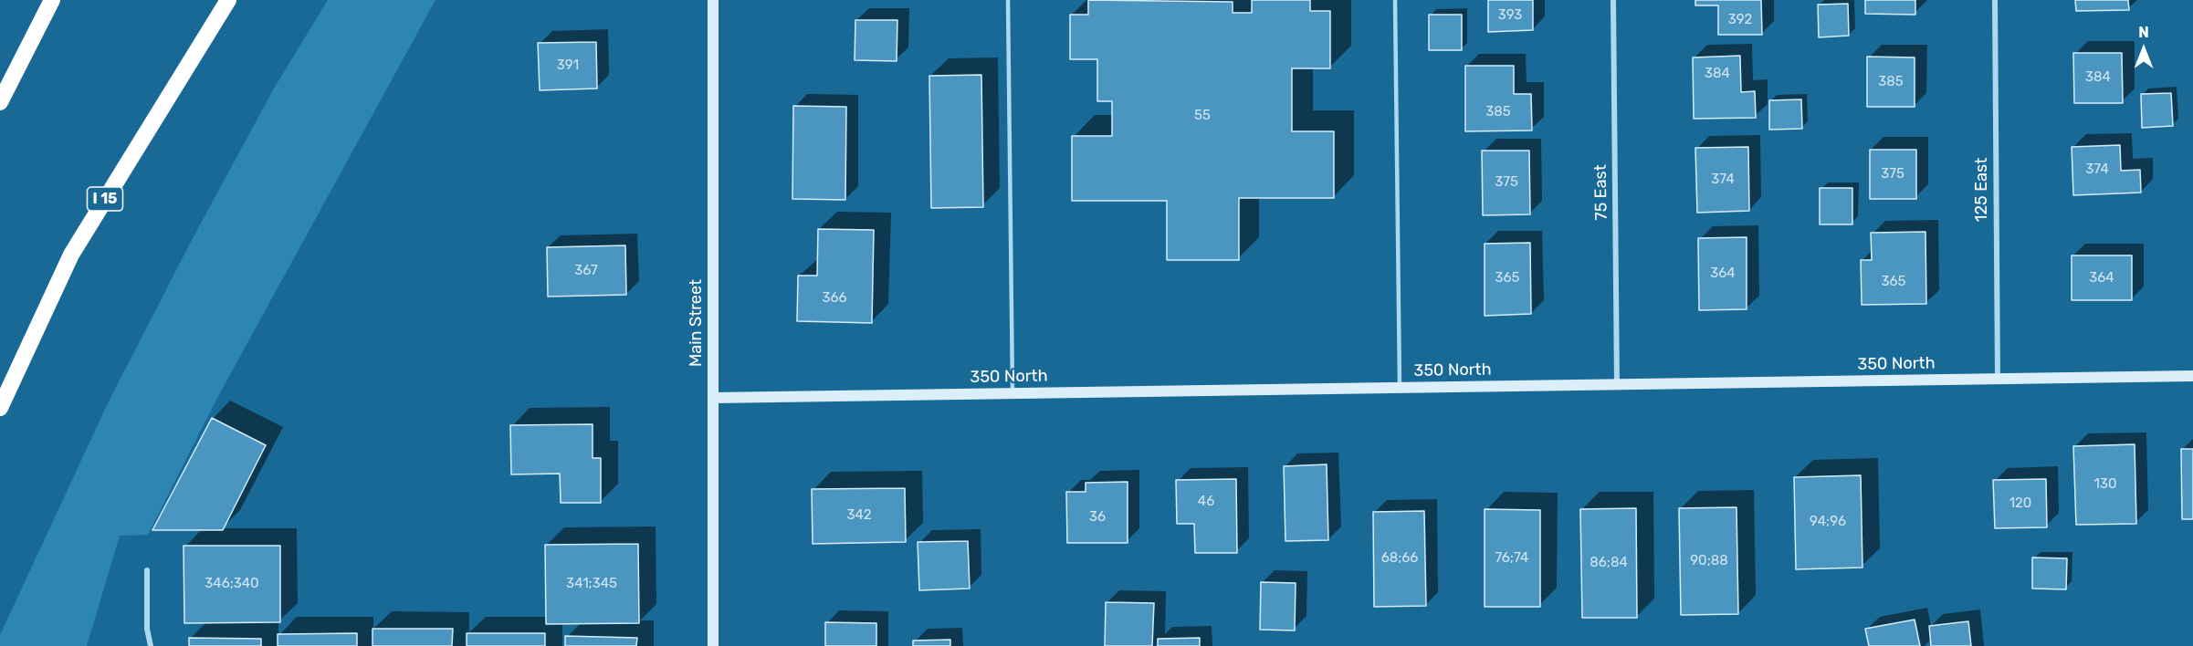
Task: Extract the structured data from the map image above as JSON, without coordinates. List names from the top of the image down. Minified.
{"streets":{"highway":["I 15"],"street":["125 East","75 East","Main Street","350 North"]},"crossings":[["125 East","350 North"],["75 East","350 North"],["Main Street","350 North"]],"house_numbers":["393","392","391","384","384","385","385","55","374","375","374","375","367","364","365","364","365","366","130","46","120","342","36","94;96","68;66","76;74","90;88","86;84","346;340","341;345"],"north":"top"}
